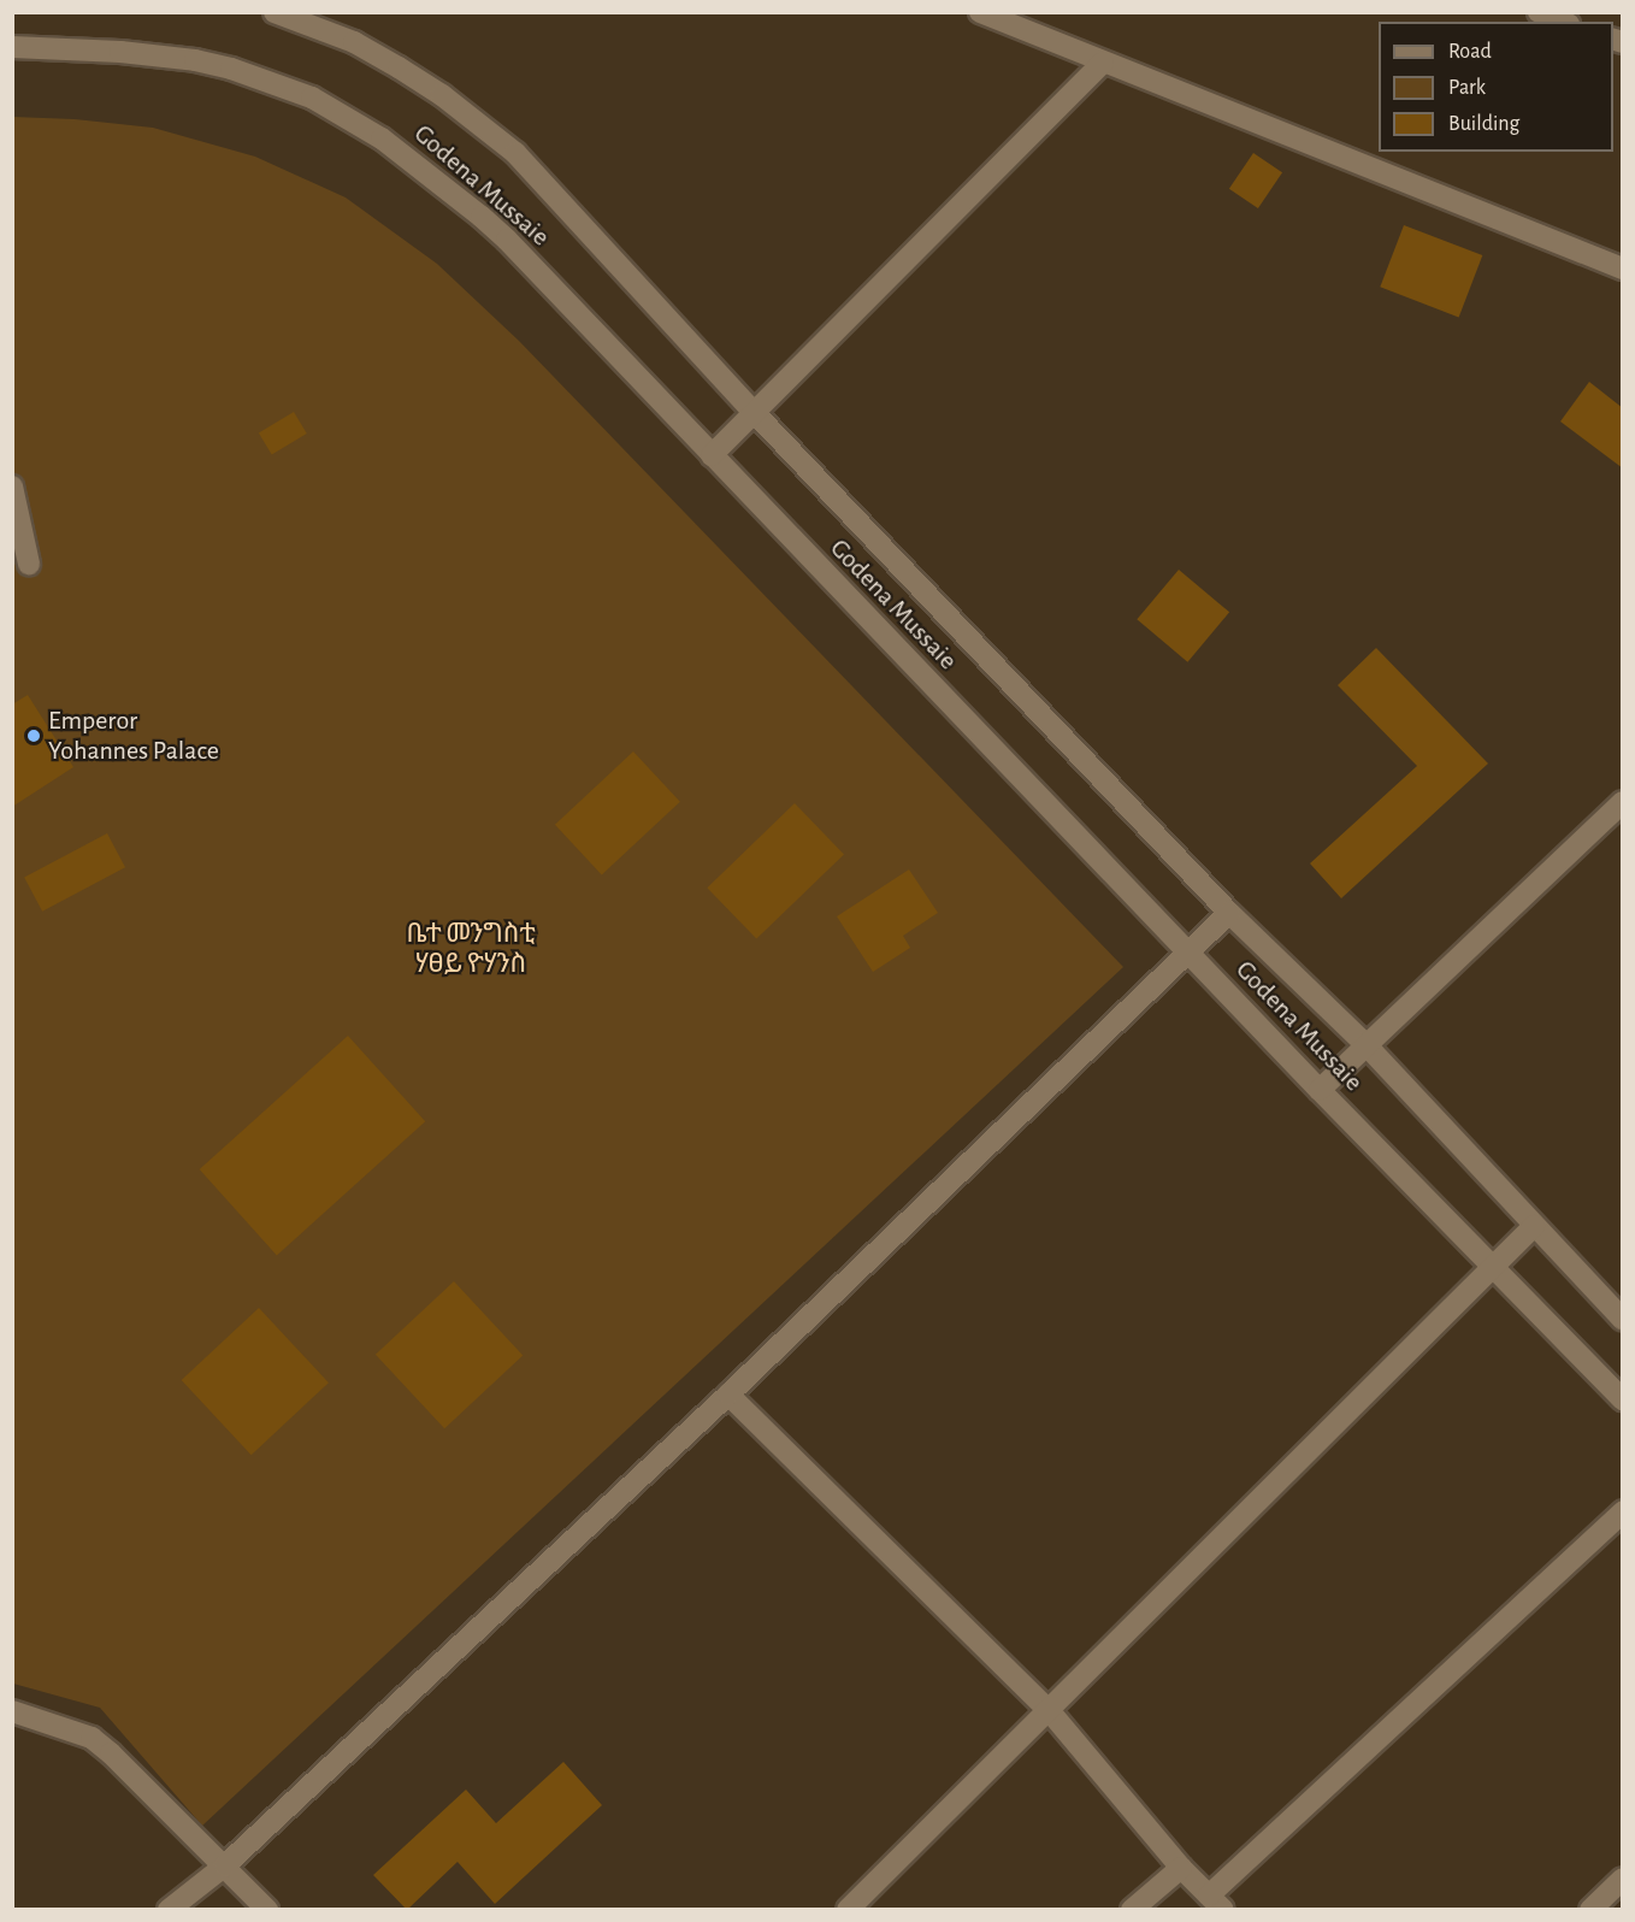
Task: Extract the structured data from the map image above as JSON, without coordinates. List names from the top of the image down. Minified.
{"streets":{"street":["Godena Mussaie"]},"parks":["ቤተ መንግስቲ ሃፀይ ዮሃንስ"],"places":["Emperor Yohannes Palace"],"legend":["Road","Park","Building"]}
